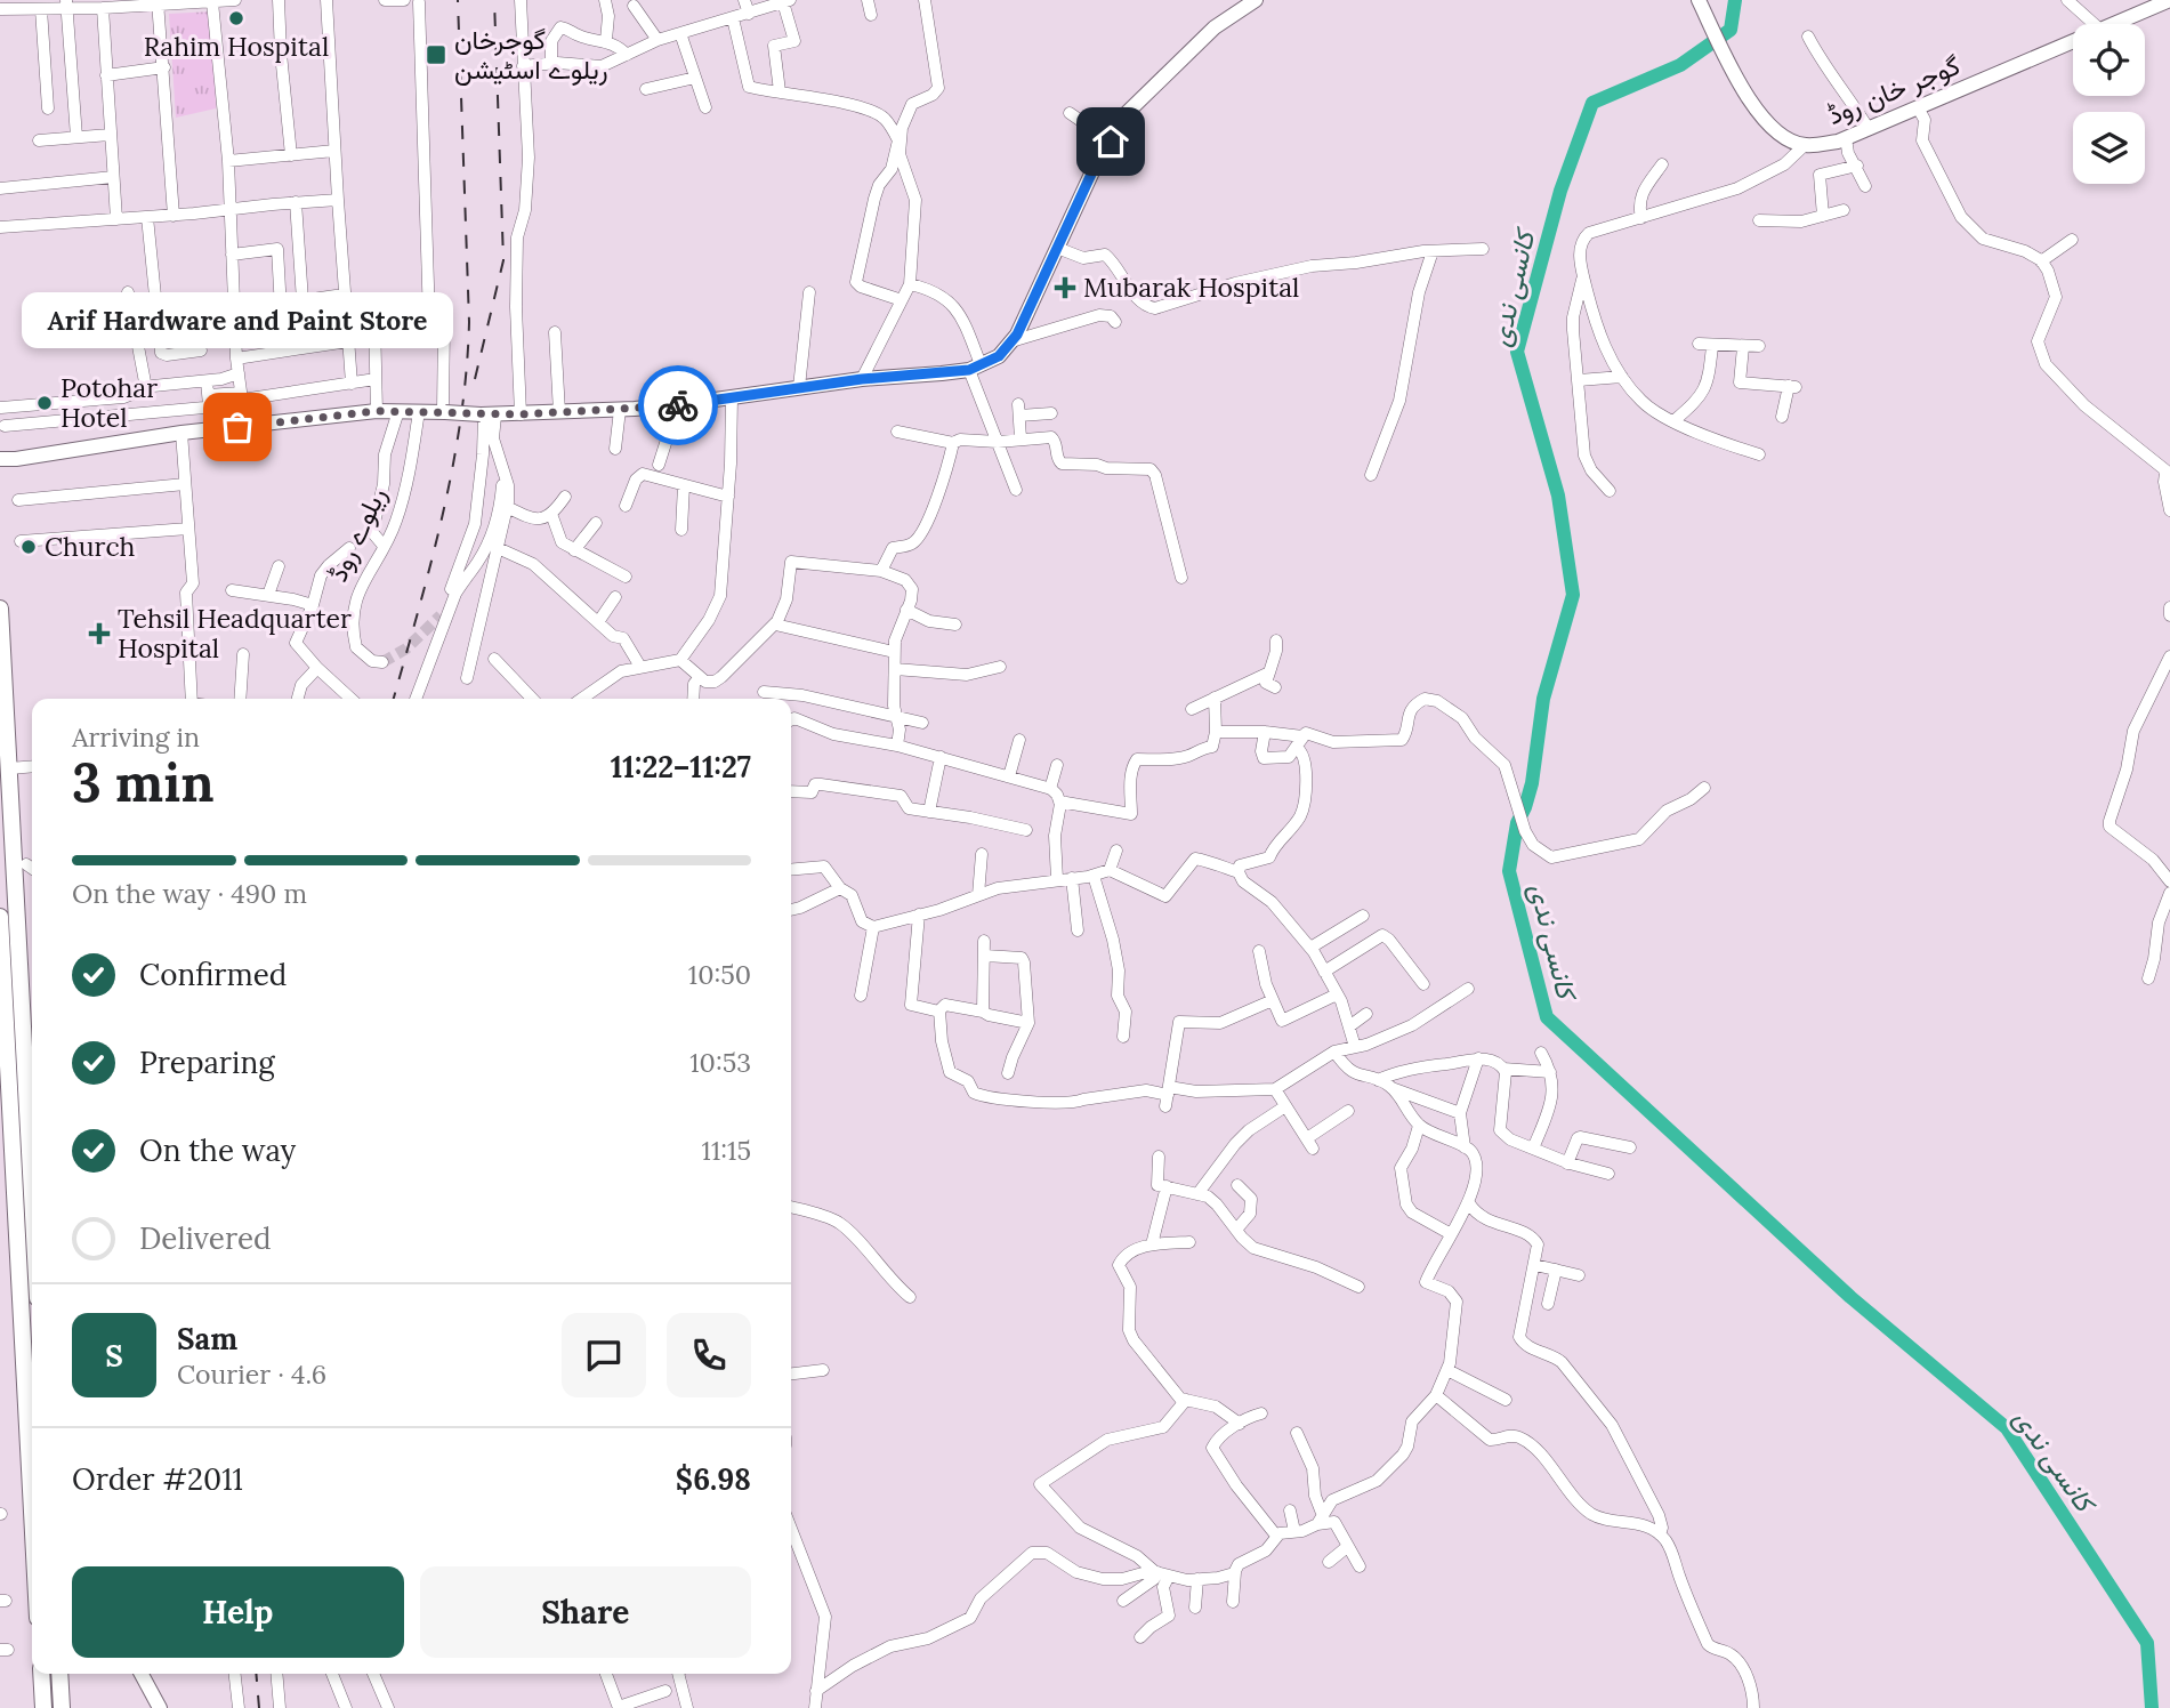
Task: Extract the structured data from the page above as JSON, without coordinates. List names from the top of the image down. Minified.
{"streets":{"main road":["گوجر خان روڈ"],"street":["ریلوے روڈ"]},"water":["کانسی ندی"],"places":{"other":["Rahim Hospital","Potohar Hotel","Arif Hardware and Paint Store","Church"],"transit":["گوجرخان ریلوے اسٹیشن"],"health":["Mubarak Hospital","Tehsil Headquarter Hospital"]},"page":{"bubble":"Arif Hardware and Paint Store","heading":["3 min","Arriving in","11:22–11:27"],"panel":["Sam","Courier · 4.6","Order #2011","$6.98"],"bar":"On the way · 490 m","list":[["Confirmed","10:50"],["Preparing","10:53"],["On the way","11:15"],"Delivered"],"round":"S","buttons":["Help","Share"]}}
